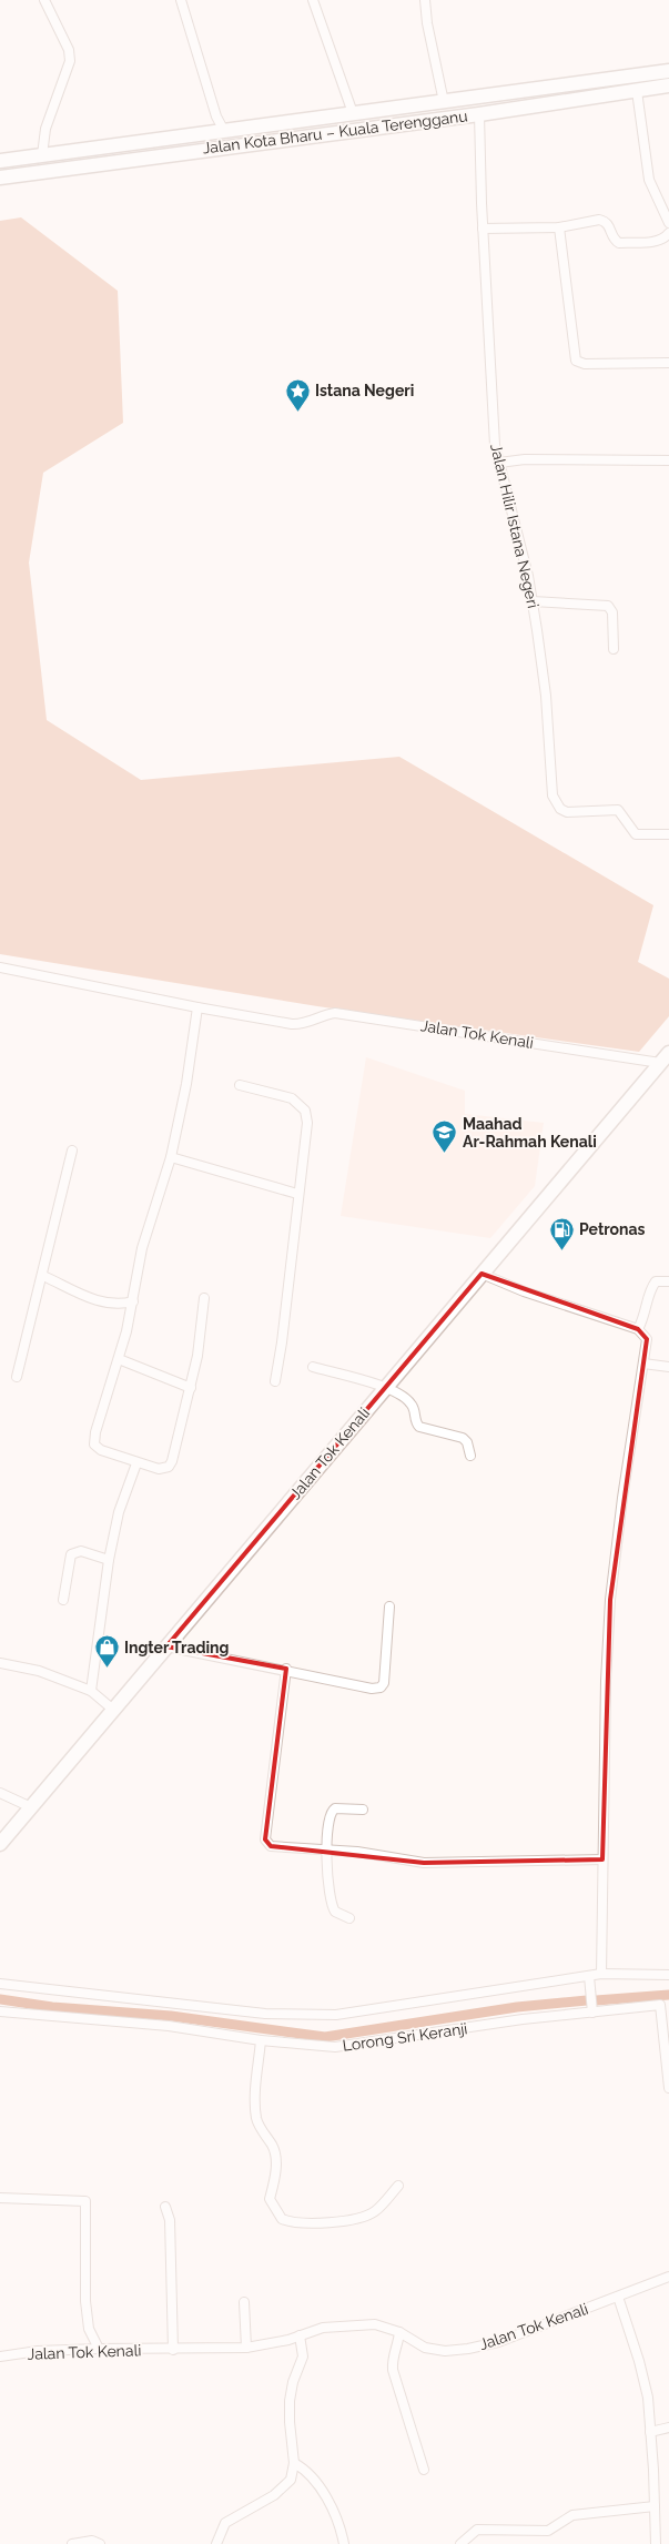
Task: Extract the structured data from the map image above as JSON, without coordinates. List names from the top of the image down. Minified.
{"streets":{"main road":["Jalan Kota Bharu – Kuala Terengganu","Jalan Tok Kenali"],"street":["Jalan Hilir Istana Negeri","Lorong Sri Keranji"]},"crossings":[["Jalan Kota Bharu – Kuala Terengganu","Jalan Hilir Istana Negeri"]],"places":{"place":["Istana Negeri"],"school or university":["Maahad Ar-Rahmah Kenali"],"fuel station":["Petronas"],"shop":["Ingter Trading"]}}
